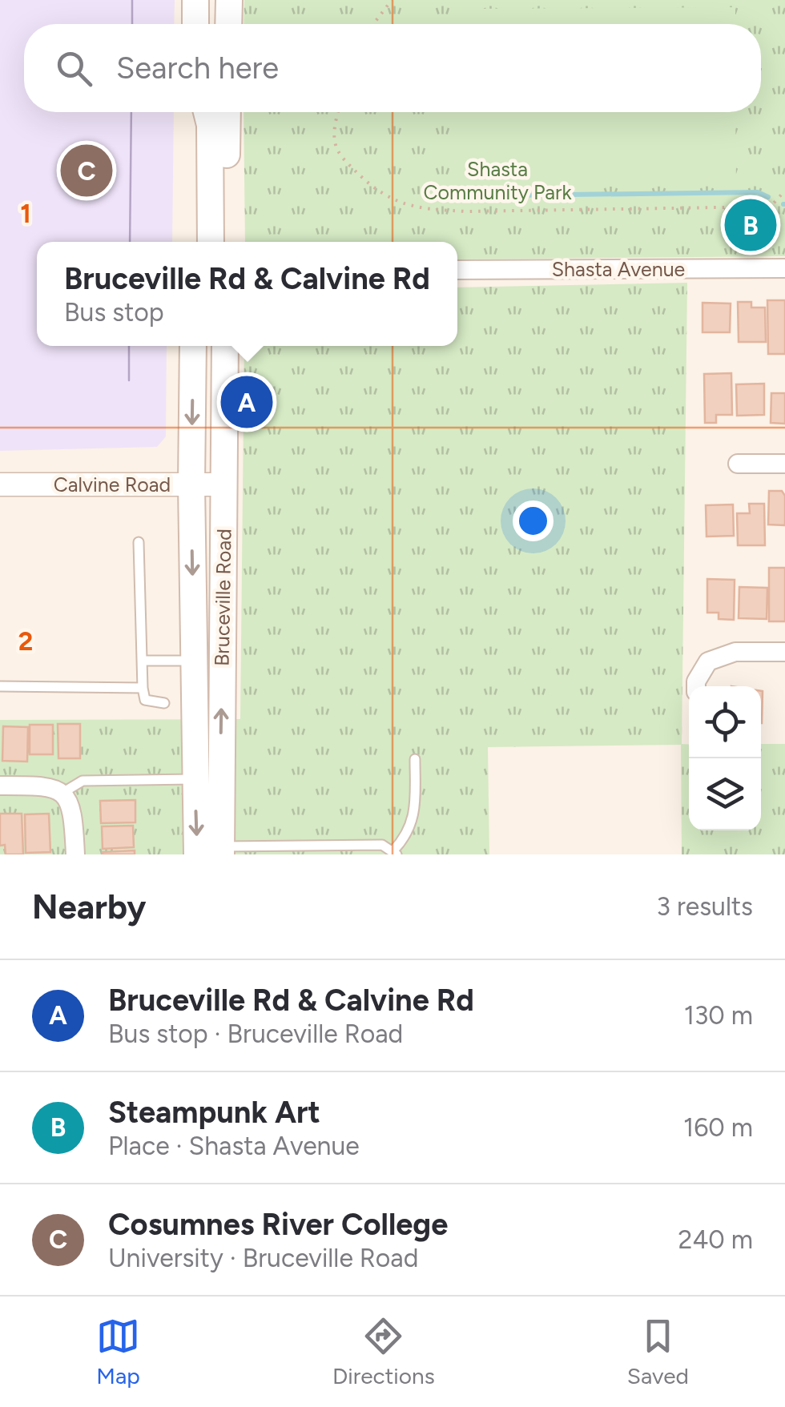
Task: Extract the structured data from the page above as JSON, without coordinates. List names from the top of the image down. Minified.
{"streets":{"main road":["Bruceville Road"],"street":["Shasta Avenue","Calvine Road"]},"crossings":[["Calvine Road","Bruceville Road"]],"parks":["Shasta Community Park"],"page":{"search":"Search here","pins":["C","B","A"],"popup":["Bruceville Rd & Calvine Rd","Bus stop"],"heading":["Nearby","3 results"],"list":[{"mark":"A","name":"Bruceville Rd & Calvine Rd","note":"Bus stop · Bruceville Road","value":"130 m"},{"mark":"B","name":"Steampunk Art","note":"Place · Shasta Avenue","value":"160 m"},{"mark":"C","name":"Cosumnes River College","note":"University · Bruceville Road","value":"240 m"}],"nav":["Map","Directions","Saved"]},"grid":{"rows":["1","2"]}}
